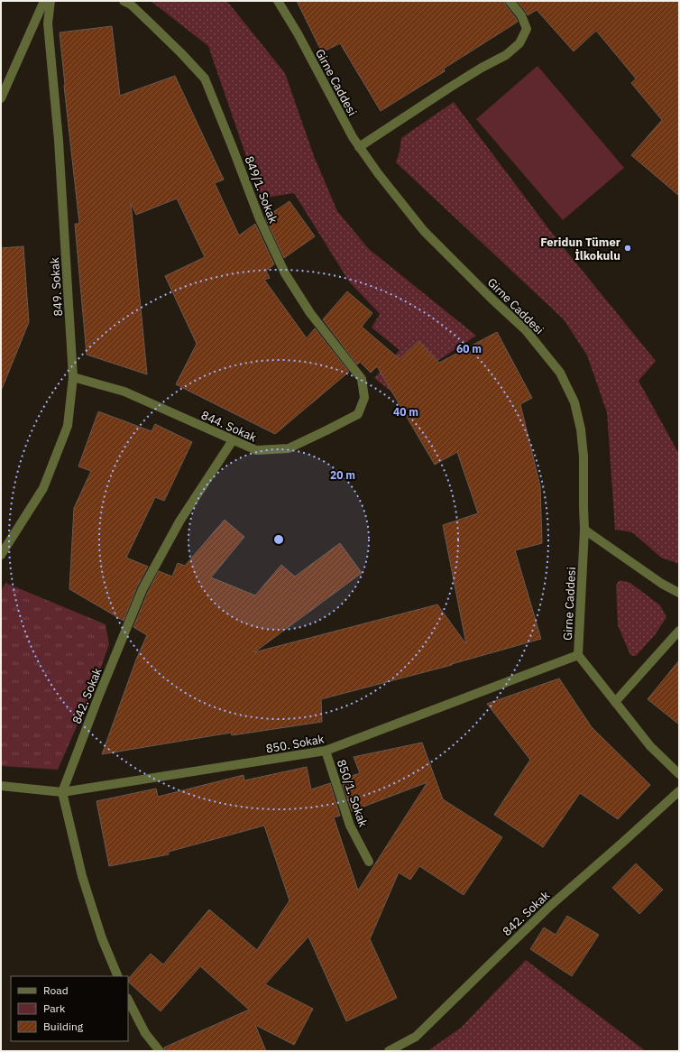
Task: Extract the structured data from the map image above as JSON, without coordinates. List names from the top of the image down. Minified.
{"streets":{"street":["Girne Caddesi","849/1. Sokak","849. Sokak","844. Sokak","842. Sokak","850. Sokak","850/1. Sokak"]},"crossings":[["Girne Caddesi","850. Sokak"],["849/1. Sokak","844. Sokak"],["849. Sokak","844. Sokak"],["844. Sokak","842. Sokak"],["842. Sokak","850. Sokak"],["850. Sokak","850/1. Sokak"]],"places":["Feridun Tümer İlkokulu"],"legend":["Road","Park","Building"],"rings":["60 m","40 m","20 m"]}
